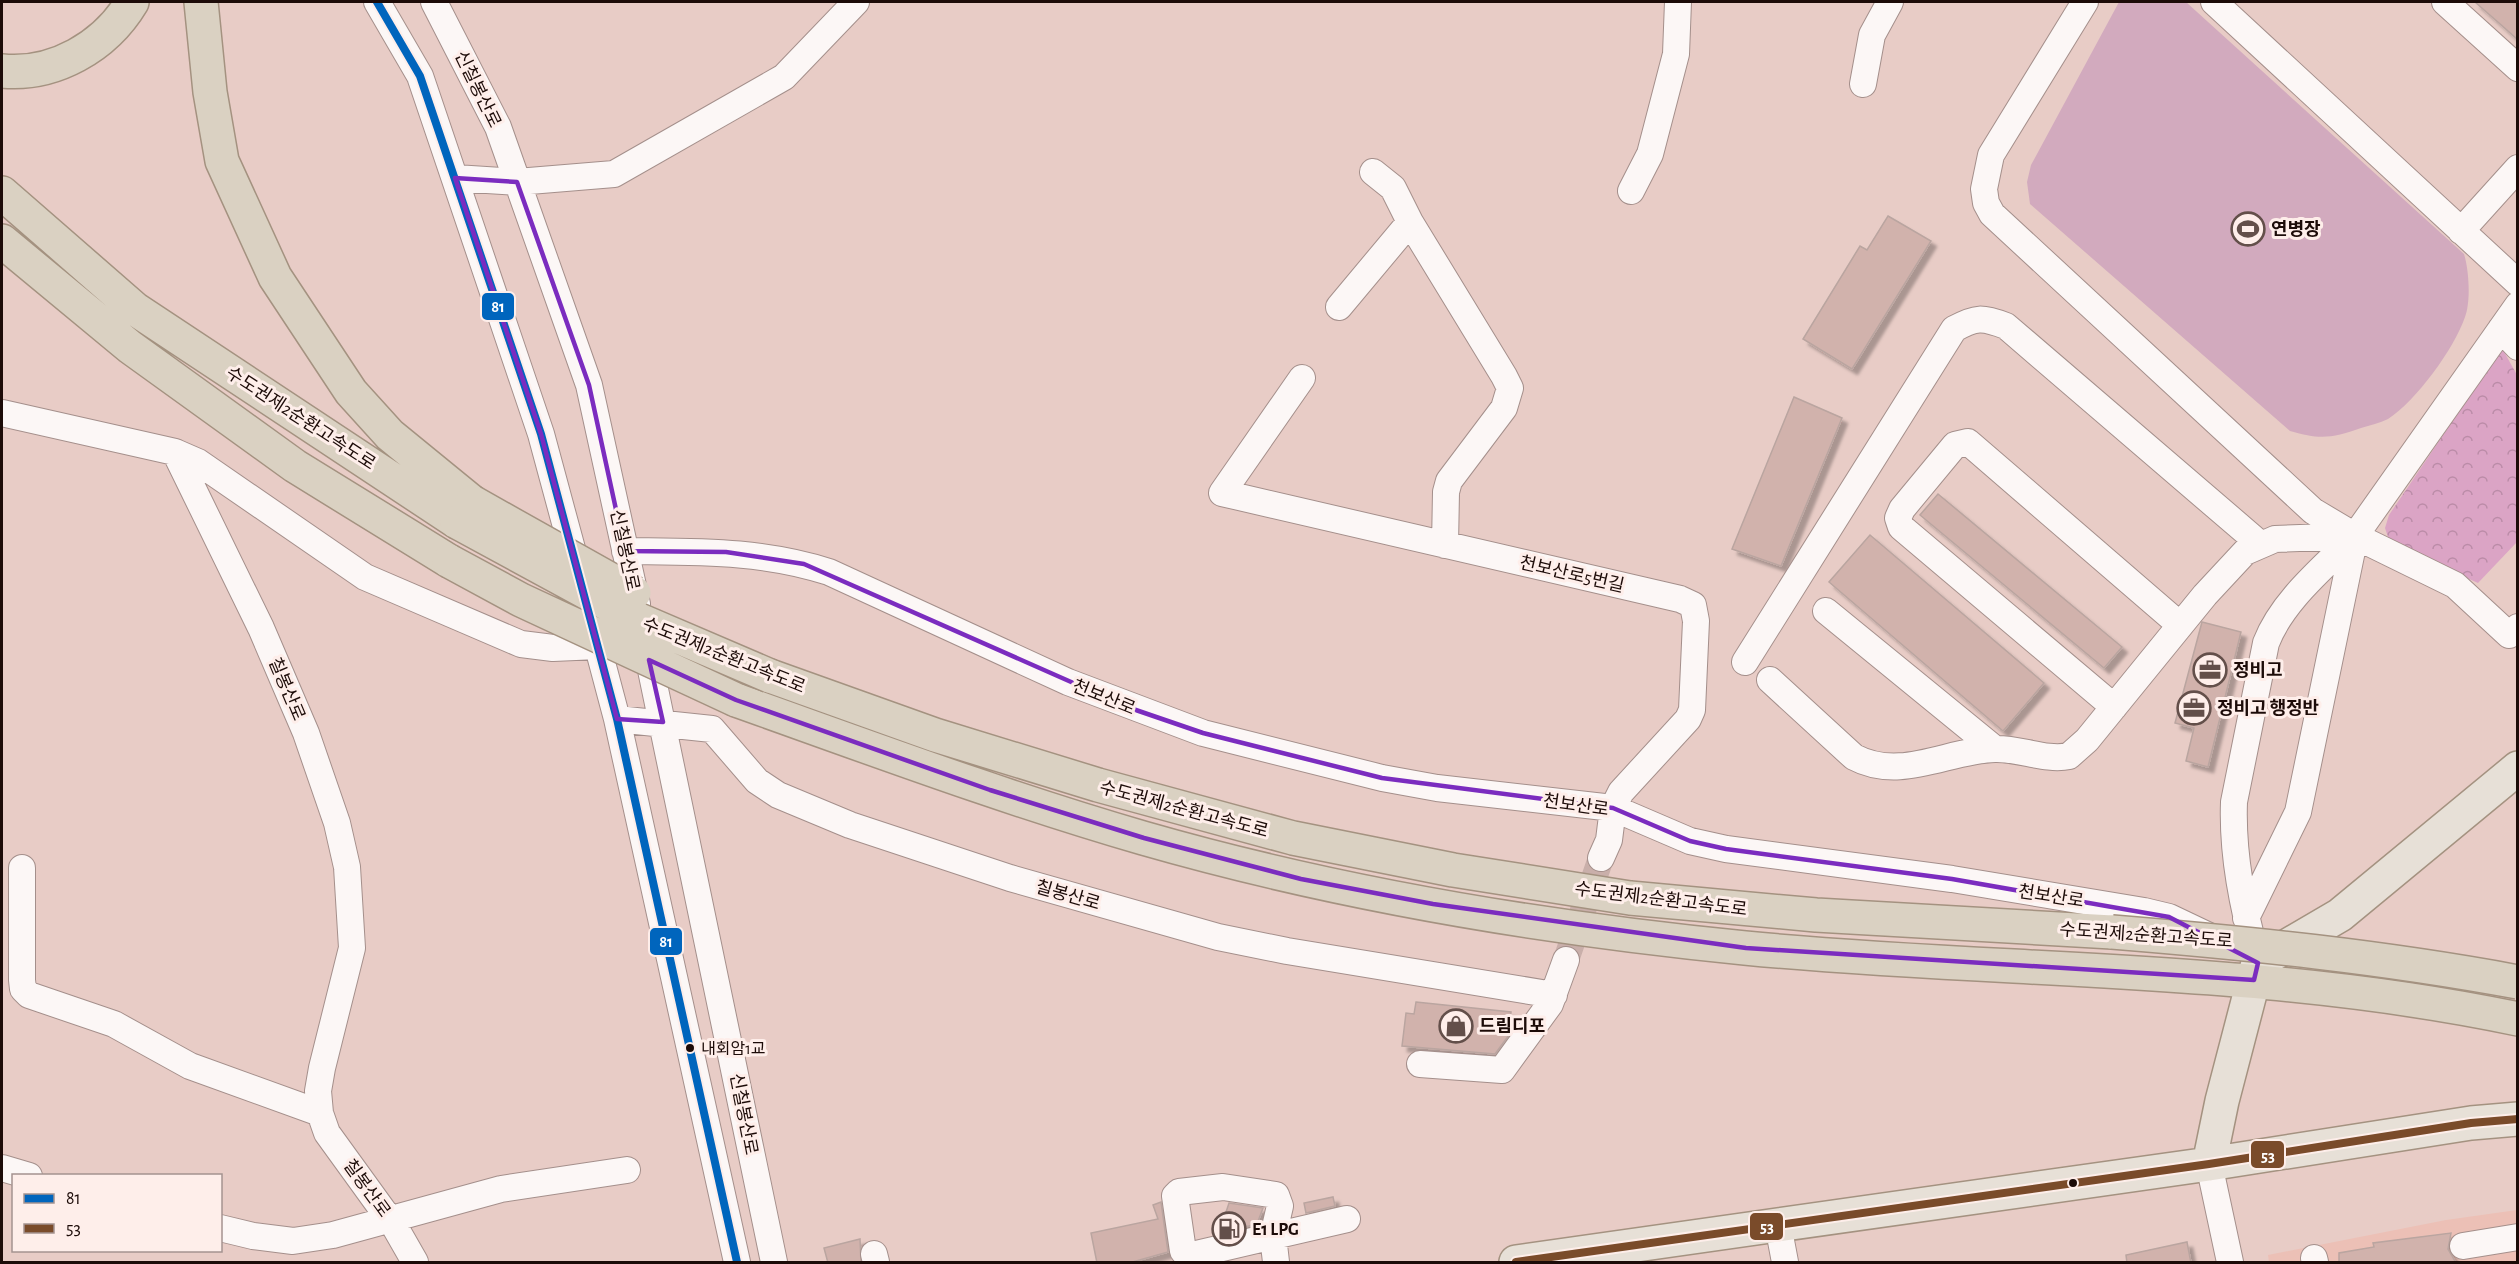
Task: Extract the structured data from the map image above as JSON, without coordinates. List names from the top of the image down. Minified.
{"streets":{"highway":["수도권제2순환고속도로"],"street":["신칠봉산로","천보산로5번길","칠봉산로","천보산로"]},"crossings":[["신칠봉산로","칠봉산로"],["신칠봉산로","천보산로"],["천보산로5번길","천보산로"]],"places":{"sports":["연병장"],"office":["정비고","정비고 행정반"],"shop":["드림디포"],"other":["내회암1교"],"fuel station":["E1 LPG"]},"lines":["transit line 81","transit line 53"],"legend":["81","53"]}
